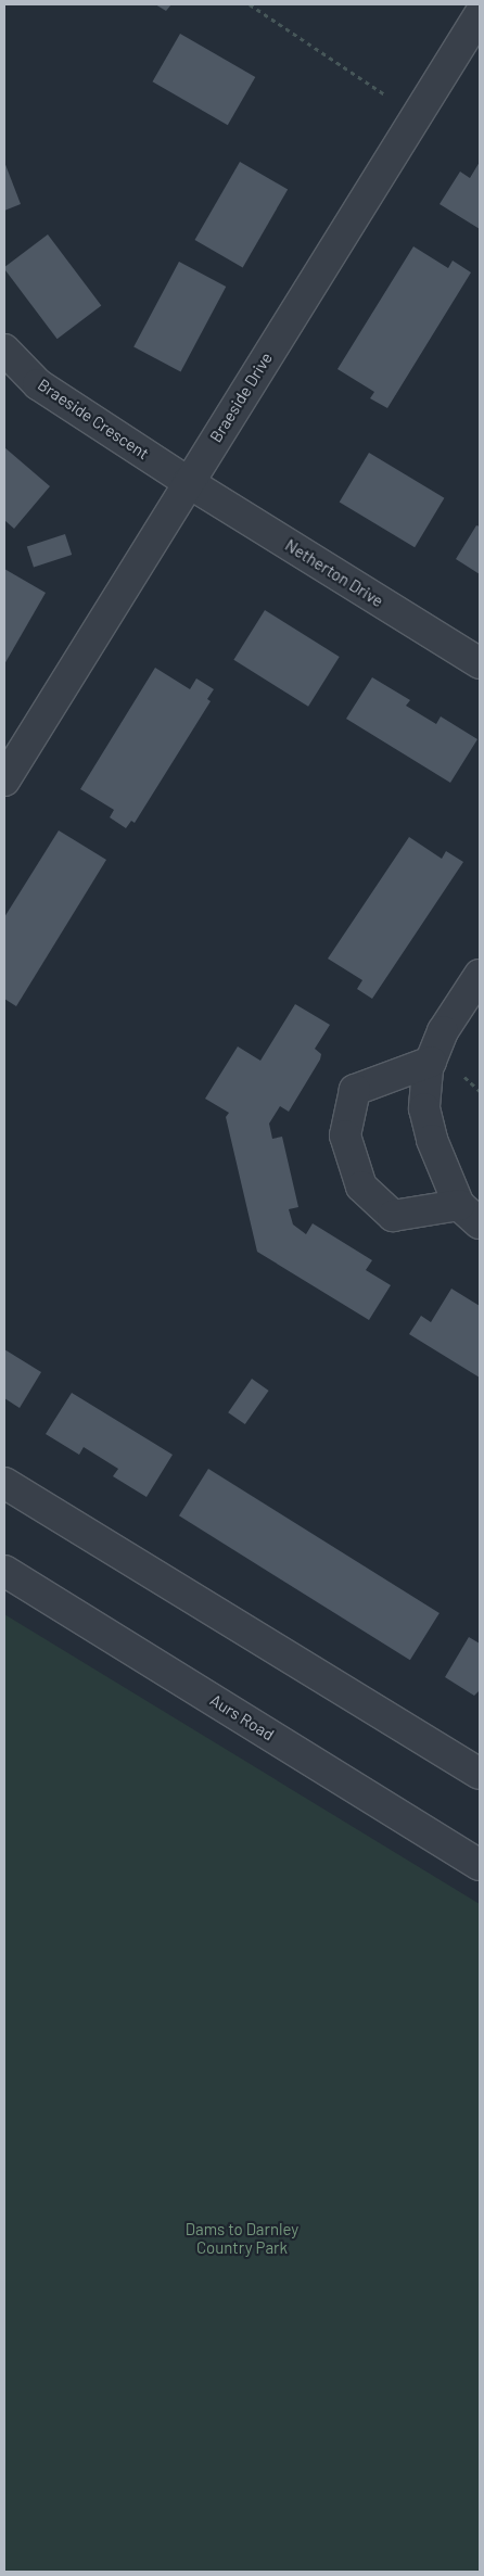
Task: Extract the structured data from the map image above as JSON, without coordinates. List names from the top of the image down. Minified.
{"streets":{"street":["Braeside Drive","Braeside Crescent","Netherton Drive","Aurs Road"]},"crossings":[["Braeside Drive","Braeside Crescent"],["Braeside Drive","Netherton Drive"],["Braeside Crescent","Netherton Drive"]],"parks":["Dams to Darnley Country Park"]}
